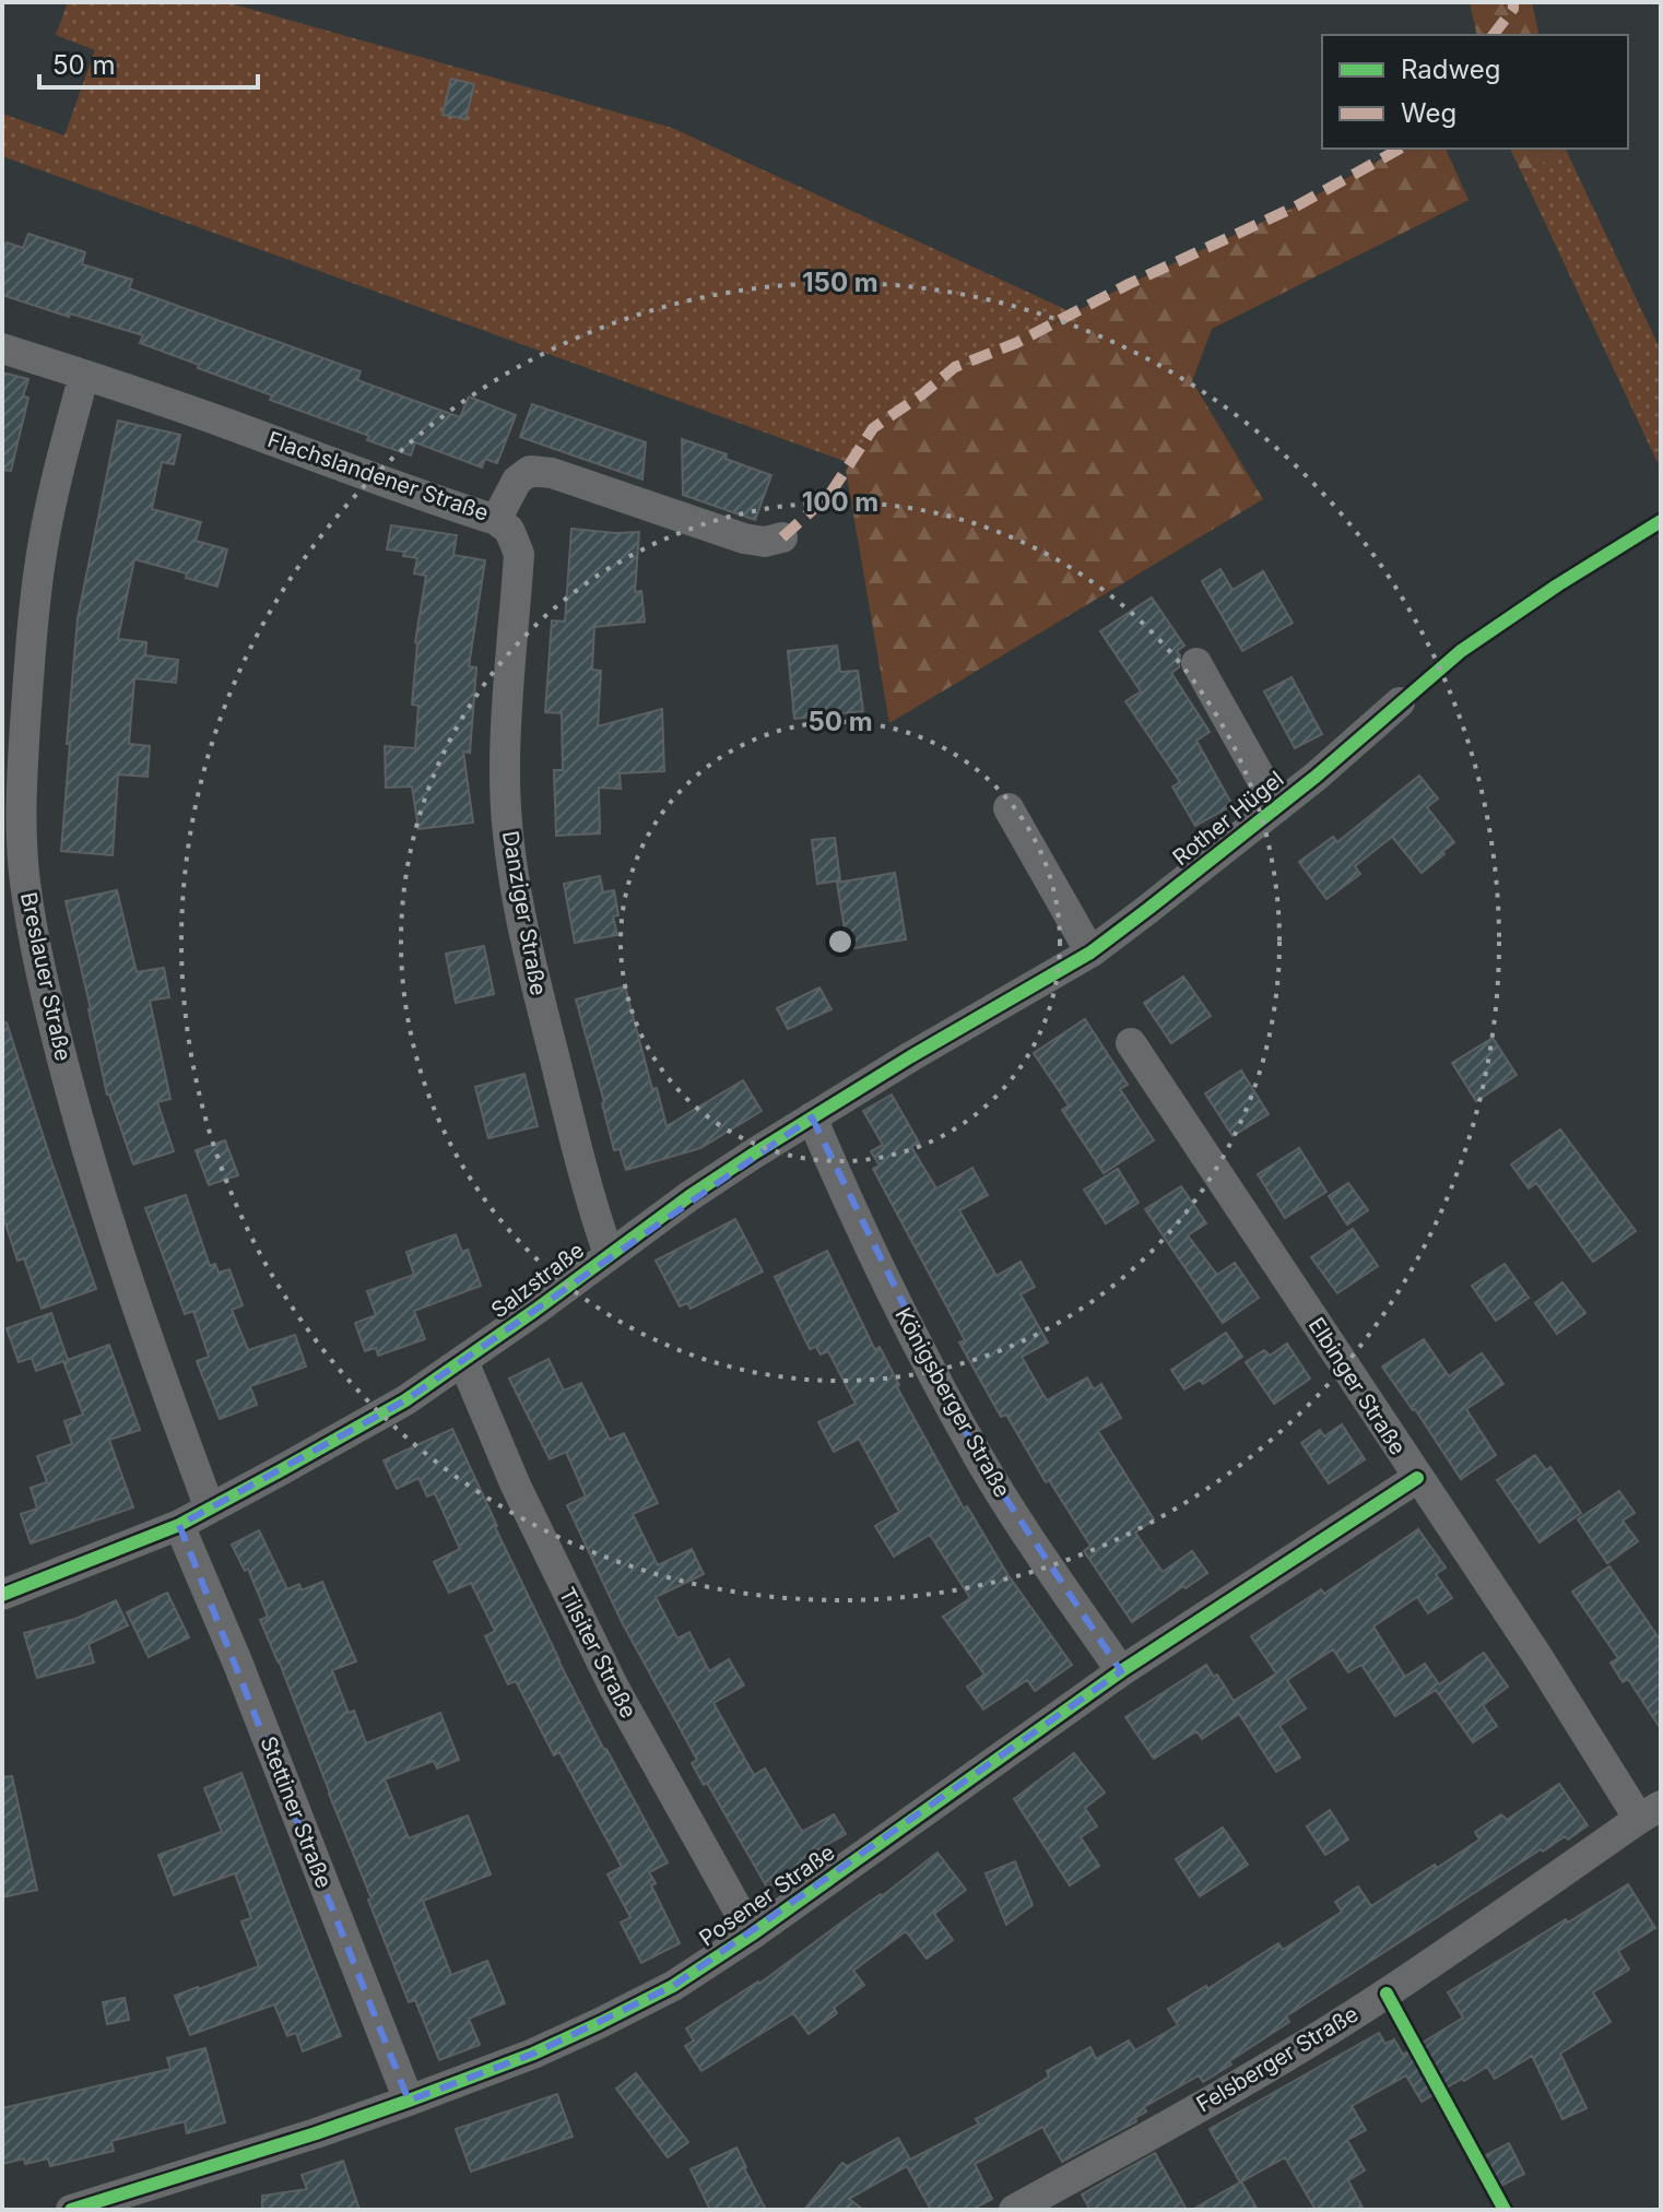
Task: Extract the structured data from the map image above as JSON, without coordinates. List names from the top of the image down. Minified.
{"streets":{"street":["Flachslandener Straße","Rother Hügel","Danziger Straße","Breslauer Straße","Salzstraße","Elbinger Straße","Königsberger Straße","Tilsiter Straße","Stettiner Straße","Posener Straße","Felsberger Straße"]},"crossings":[["Flachslandener Straße","Danziger Straße"],["Flachslandener Straße","Breslauer Straße"],["Rother Hügel","Salzstraße"],["Danziger Straße","Salzstraße"],["Breslauer Straße","Salzstraße"],["Salzstraße","Königsberger Straße"],["Salzstraße","Tilsiter Straße"],["Salzstraße","Stettiner Straße"],["Elbinger Straße","Posener Straße"],["Elbinger Straße","Felsberger Straße"],["Königsberger Straße","Posener Straße"],["Tilsiter Straße","Posener Straße"],["Stettiner Straße","Posener Straße"]],"legend":["Radweg","Weg"],"scale_bar":"50 m","rings":["150 m","100 m","50 m"]}
